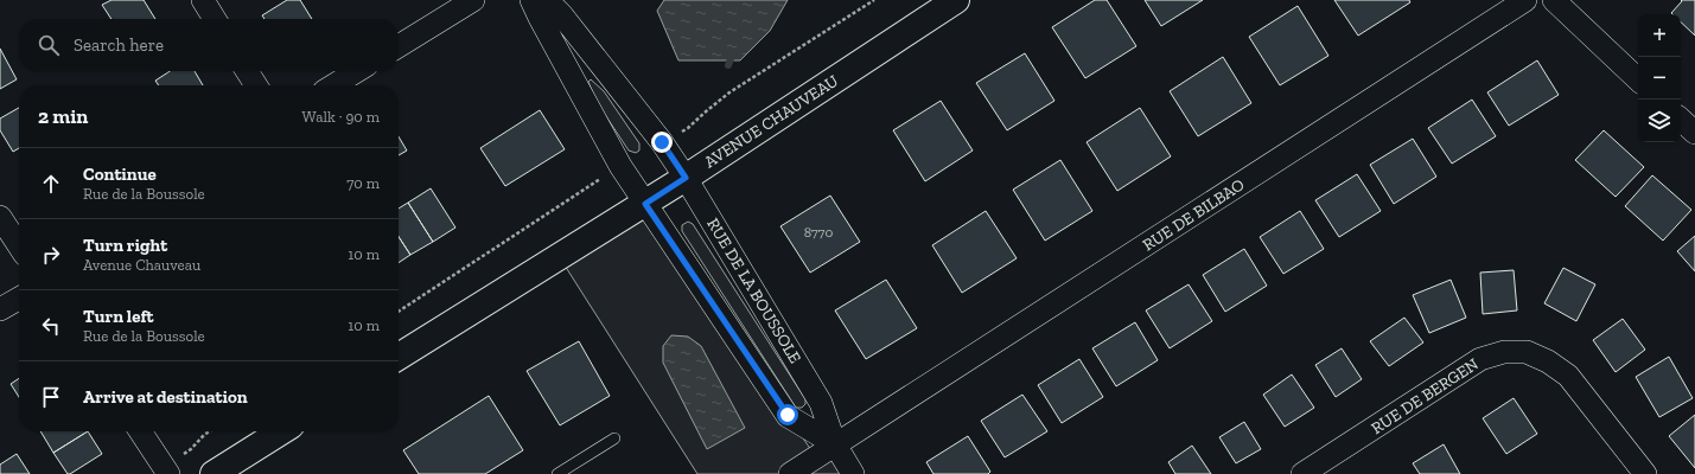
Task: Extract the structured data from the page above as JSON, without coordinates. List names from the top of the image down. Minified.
{"streets":{"main road":["AVENUE CHAUVEAU"],"street":["RUE DE BILBAO","RUE DE LA BOUSSOLE","RUE DE BERGEN"]},"crossings":[["AVENUE CHAUVEAU","RUE DE LA BOUSSOLE"],["RUE DE BILBAO","RUE DE LA BOUSSOLE"]],"house_numbers":["8770"],"page":{"map_buttons":["+","−"],"search":"Search here","heading":["2 min","Walk · 90 m"],"list":[["Continue","Rue de la Boussole","70 m"],["Turn right","Avenue Chauveau","10 m"],["Turn left","Rue de la Boussole","10 m"],"Arrive at destination"]}}
